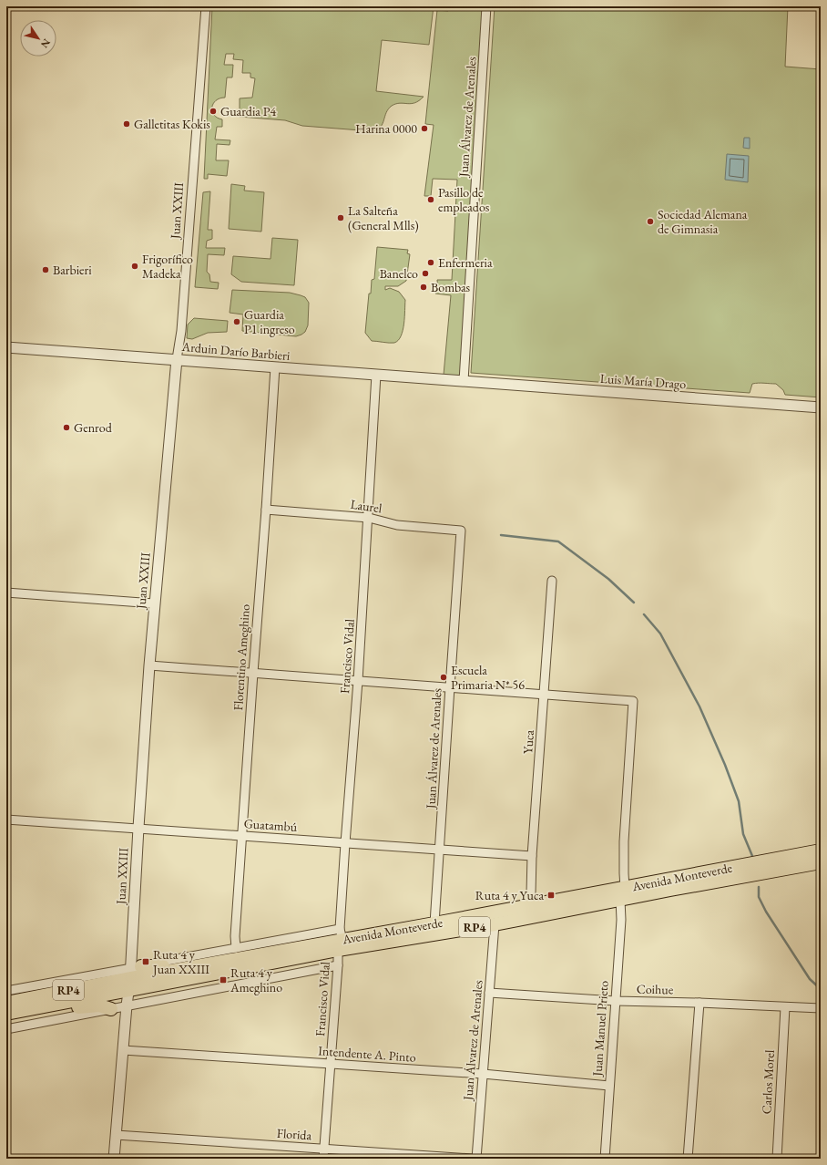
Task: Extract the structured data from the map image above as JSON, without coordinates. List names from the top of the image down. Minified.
{"streets":{"main road":["Avenida Monteverde","RP4"],"street":["Juan Álvarez de Arenales","Juan XXIII","Arduin Darío Barbieri","Luis María Drago","Laurel","Francisco Vidal","Florentino Ameghino","Yuca","Guatambú","Coihue","Juan Manuel Prieto","Intendente A. Pinto","Carlos Morel","Florida"]},"crossings":[["Juan Álvarez de Arenales","Arduin Darío Barbieri"],["Juan Álvarez de Arenales","Luis María Drago"],["Juan Álvarez de Arenales","Laurel"],["Juan Álvarez de Arenales","Guatambú"],["Juan Álvarez de Arenales","Avenida Monteverde"],["Juan Álvarez de Arenales","Coihue"],["Juan Álvarez de Arenales","Intendente A. Pinto"],["Juan XXIII","Arduin Darío Barbieri"],["Juan XXIII","Guatambú"],["Juan XXIII","Avenida Monteverde"],["Juan XXIII","Intendente A. Pinto"],["Juan XXIII","Florida"],["Arduin Darío Barbieri","Luis María Drago"],["Arduin Darío Barbieri","Francisco Vidal"],["Arduin Darío Barbieri","Florentino Ameghino"],["Laurel","Francisco Vidal"],["Laurel","Florentino Ameghino"],["Francisco Vidal","Guatambú"],["Francisco Vidal","Avenida Monteverde"],["Francisco Vidal","Intendente A. Pinto"],["Francisco Vidal","Florida"],["Florentino Ameghino","Guatambú"],["Yuca","Guatambú"],["Yuca","Avenida Monteverde"],["Yuca","Juan Manuel Prieto"],["Avenida Monteverde","Juan Manuel Prieto"],["Coihue","Juan Manuel Prieto"],["Coihue","Carlos Morel"],["Juan Manuel Prieto","Intendente A. Pinto"]],"places":{"other":["Guardia P4","Galletitas Kokis","Harina 0000","Pasillo de empleados","La Salteña (General Mlls)","Sociedad Alemana de Gimnasia","Enfermeria","Frigorífico Madeka","Barbieri","Banelco","Bombas","Guardia P1 ingreso","Genrod","Escuela Primaria N* 56"],"transit":["Ruta 4 y Yuca","Ruta 4 y Juan XXIII","Ruta 4 y Ameghino"]},"north":"bottom right"}
